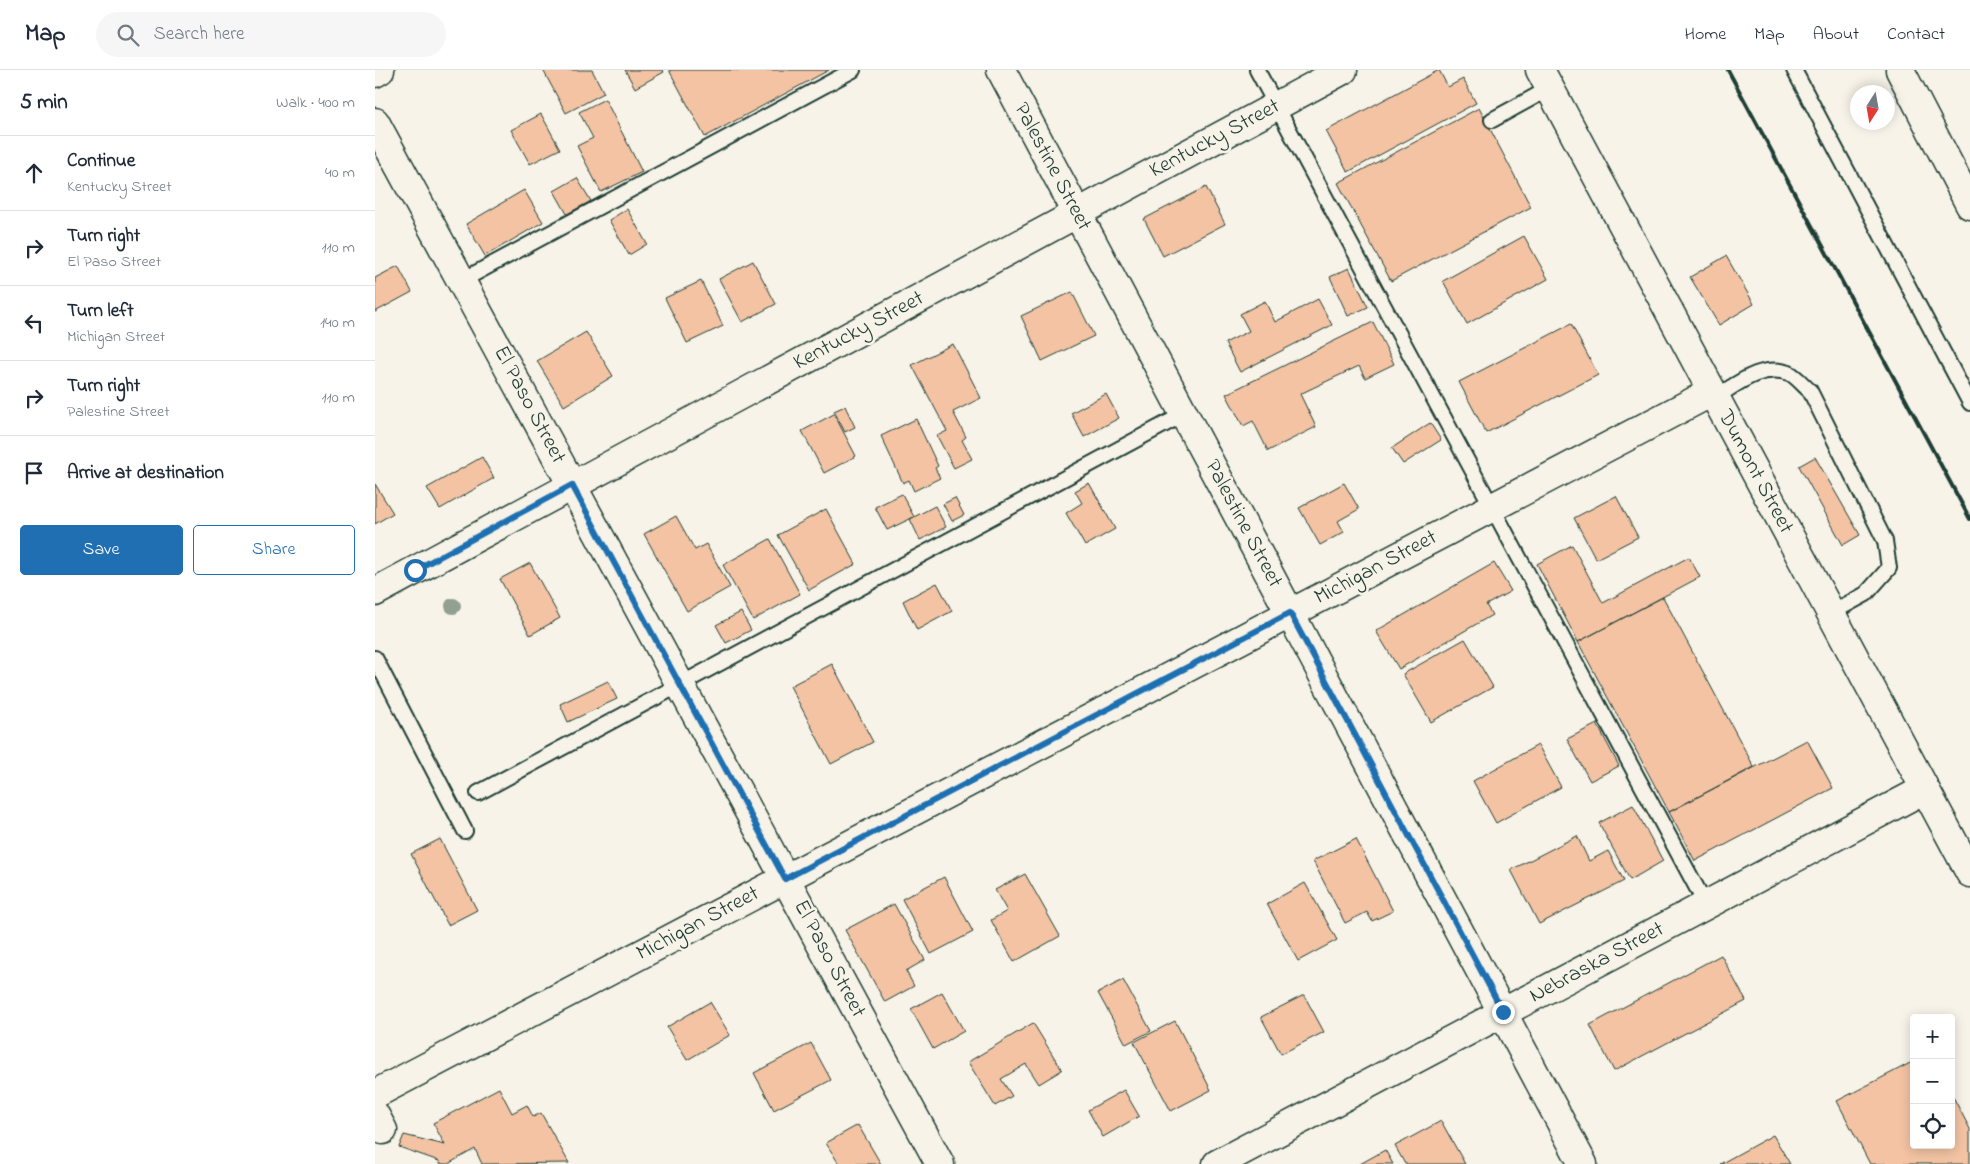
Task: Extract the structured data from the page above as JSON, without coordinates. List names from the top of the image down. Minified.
{"streets":{"street":["Kentucky Street","Palestine Street","El Paso Street","Dumont Street","Michigan Street","Nebraska Street"]},"crossings":[["Kentucky Street","Palestine Street"],["Kentucky Street","El Paso Street"],["Palestine Street","Michigan Street"],["Palestine Street","Nebraska Street"],["El Paso Street","Michigan Street"],["Dumont Street","Michigan Street"],["Dumont Street","Nebraska Street"]],"north":"bottom","page":{"header":"Map","search":"Search here","nav":["Home","Map","About","Contact"],"heading":["5 min","Walk · 400 m"],"list":[["Continue","Kentucky Street","40 m"],["Turn right","El Paso Street","110 m"],["Turn left","Michigan Street","140 m"],["Turn right","Palestine Street","110 m"],"Arrive at destination"],"buttons":["Save","Share"],"map_buttons":["+","−"]}}
